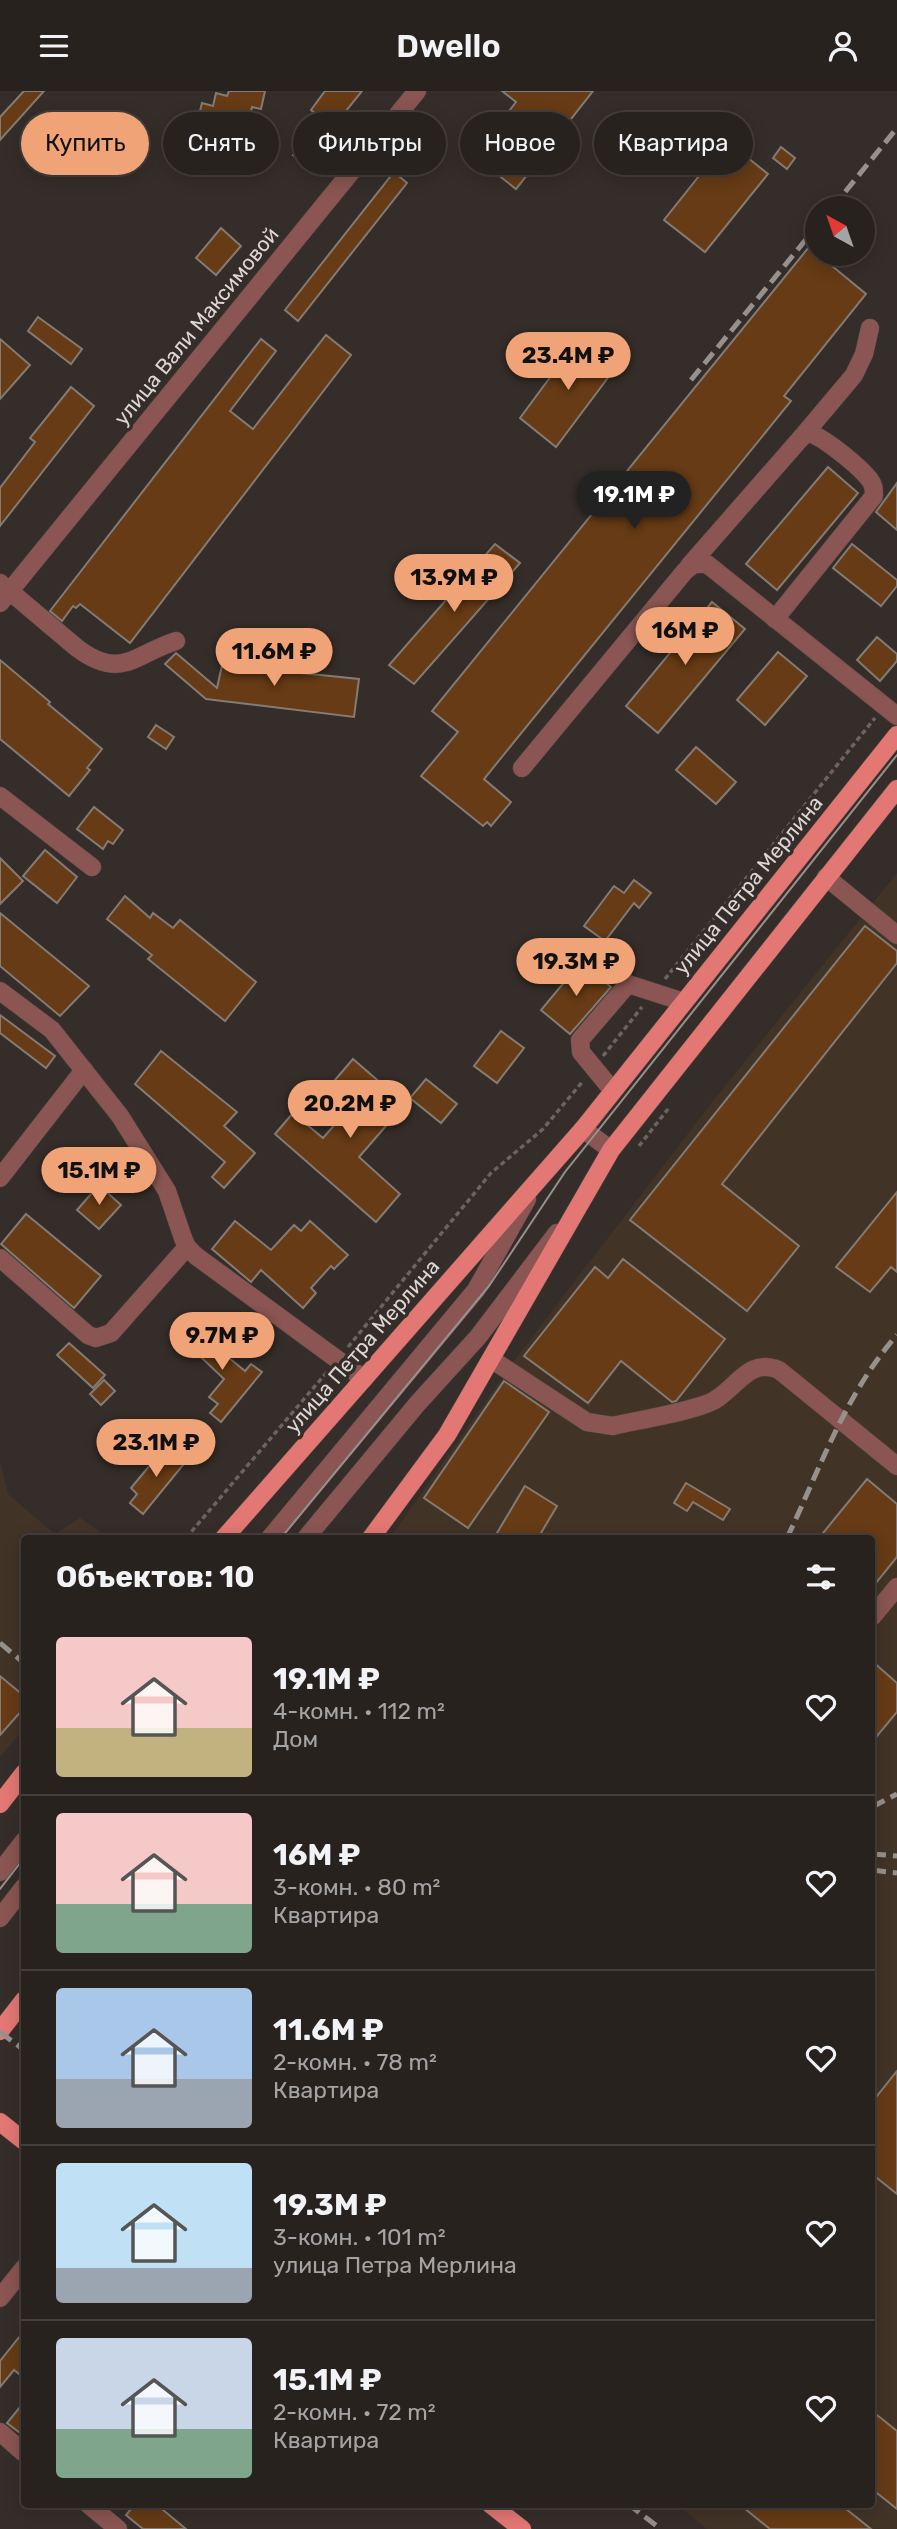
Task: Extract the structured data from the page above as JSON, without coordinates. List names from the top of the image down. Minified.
{"streets":{"main road":["улица Петра Мерлина"],"street":["улица Вали Максимовой"]},"north":"top left","page":{"header":"Dwello","chip":["Купить","Снять","Фильтры","Новое","Квартира"],"price":["23.4M ₽","19.1M ₽","13.9M ₽","16M ₽","11.6M ₽","19.3M ₽","20.2M ₽","15.1M ₽","9.7M ₽","23.1M ₽"],"heading":"Объектов: 10","list":[{"name":"19.1M ₽","note":"4-комн. · 112 m² · Дом"},{"name":"16M ₽","note":"3-комн. · 80 m² · Квартира"},{"name":"11.6M ₽","note":"2-комн. · 78 m² · Квартира"},{"name":"19.3M ₽","note":"3-комн. · 101 m² · улица Петра Мерлина"},{"name":"15.1M ₽","note":"2-комн. · 72 m² · Квартира"}]}}
